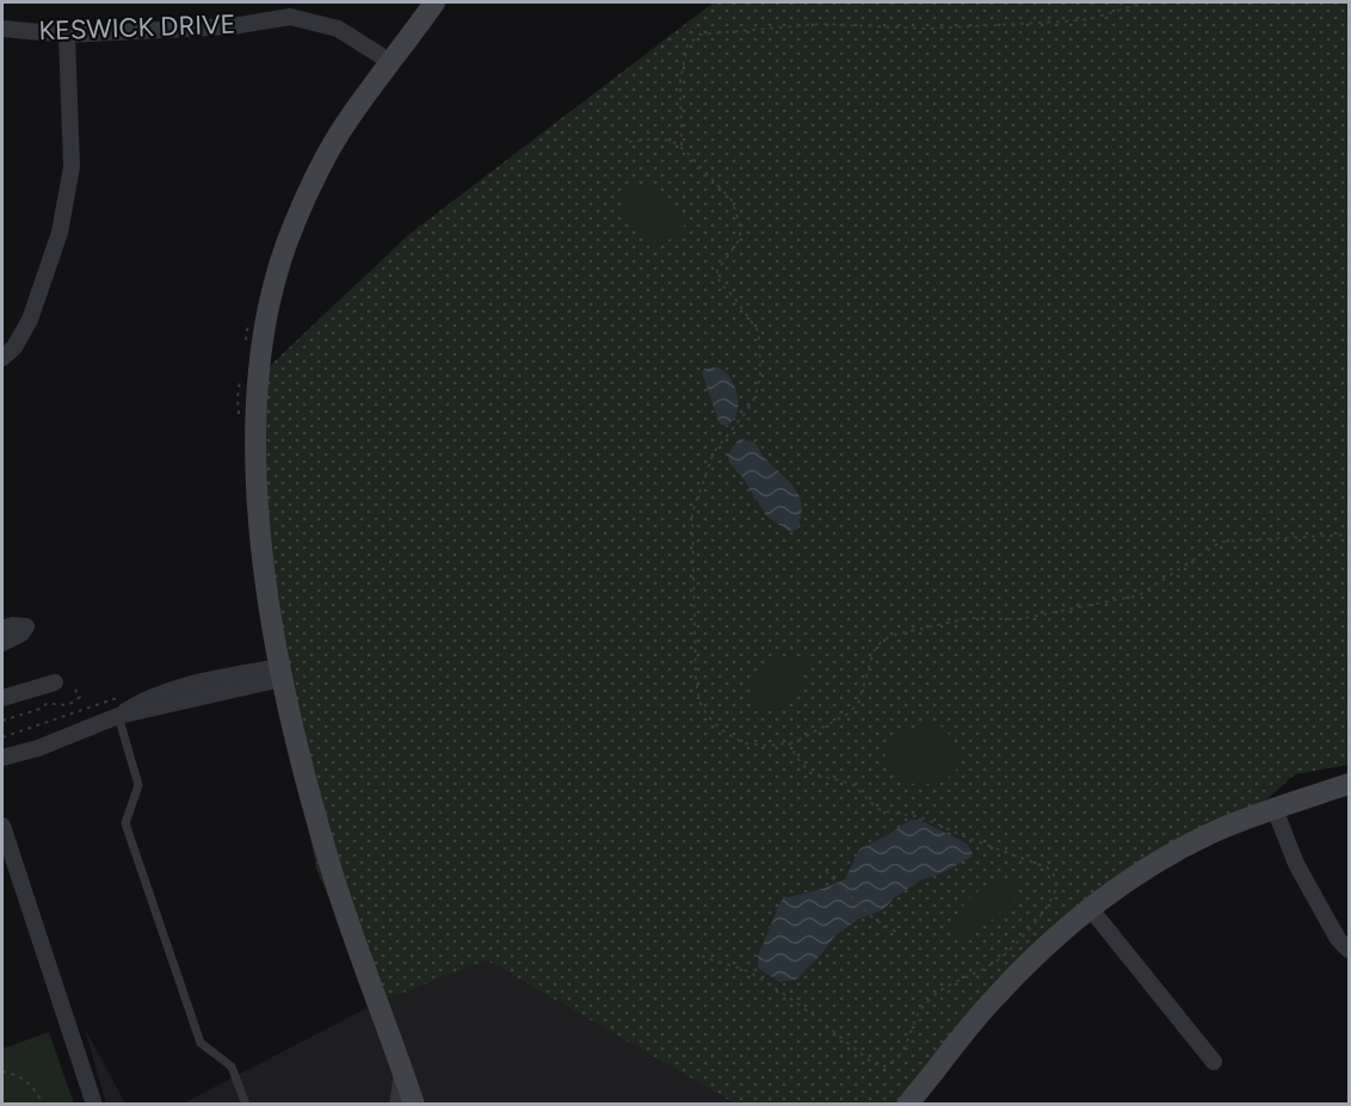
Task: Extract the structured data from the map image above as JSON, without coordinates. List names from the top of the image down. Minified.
{"streets":{"street":["KESWICK DRIVE"]}}
